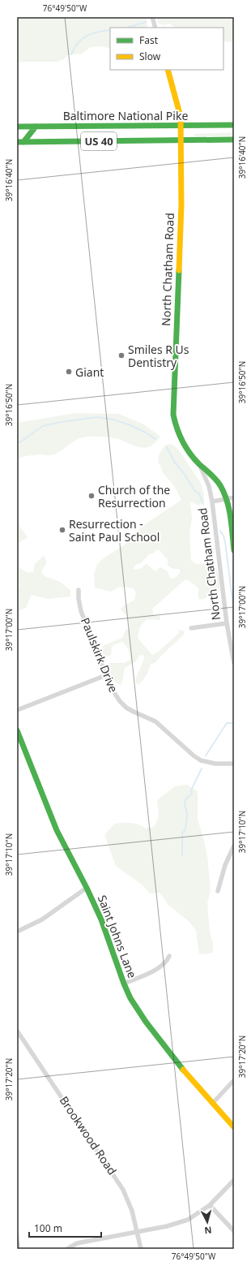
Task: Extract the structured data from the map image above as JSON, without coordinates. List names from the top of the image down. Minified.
{"streets":{"street":["Baltimore National Pike","US 40","North Chatham Road","Paulskirk Drive","Saint Johns Lane","Brookwood Road"]},"crossings":[["Baltimore National Pike","North Chatham Road"],["US 40","North Chatham Road"]],"places":["Smiles R Us Dentistry","Giant","Church of the Resurrection","Resurrection - Saint Paul School"],"legend":["Fast","Slow"],"scale_bar":"100 m","north":"bottom","coordinates":["76°49'50\"W","39°16'40\"N","39°16'50\"N","39°17'00\"N","39°17'10\"N","39°17'20\"N"]}
